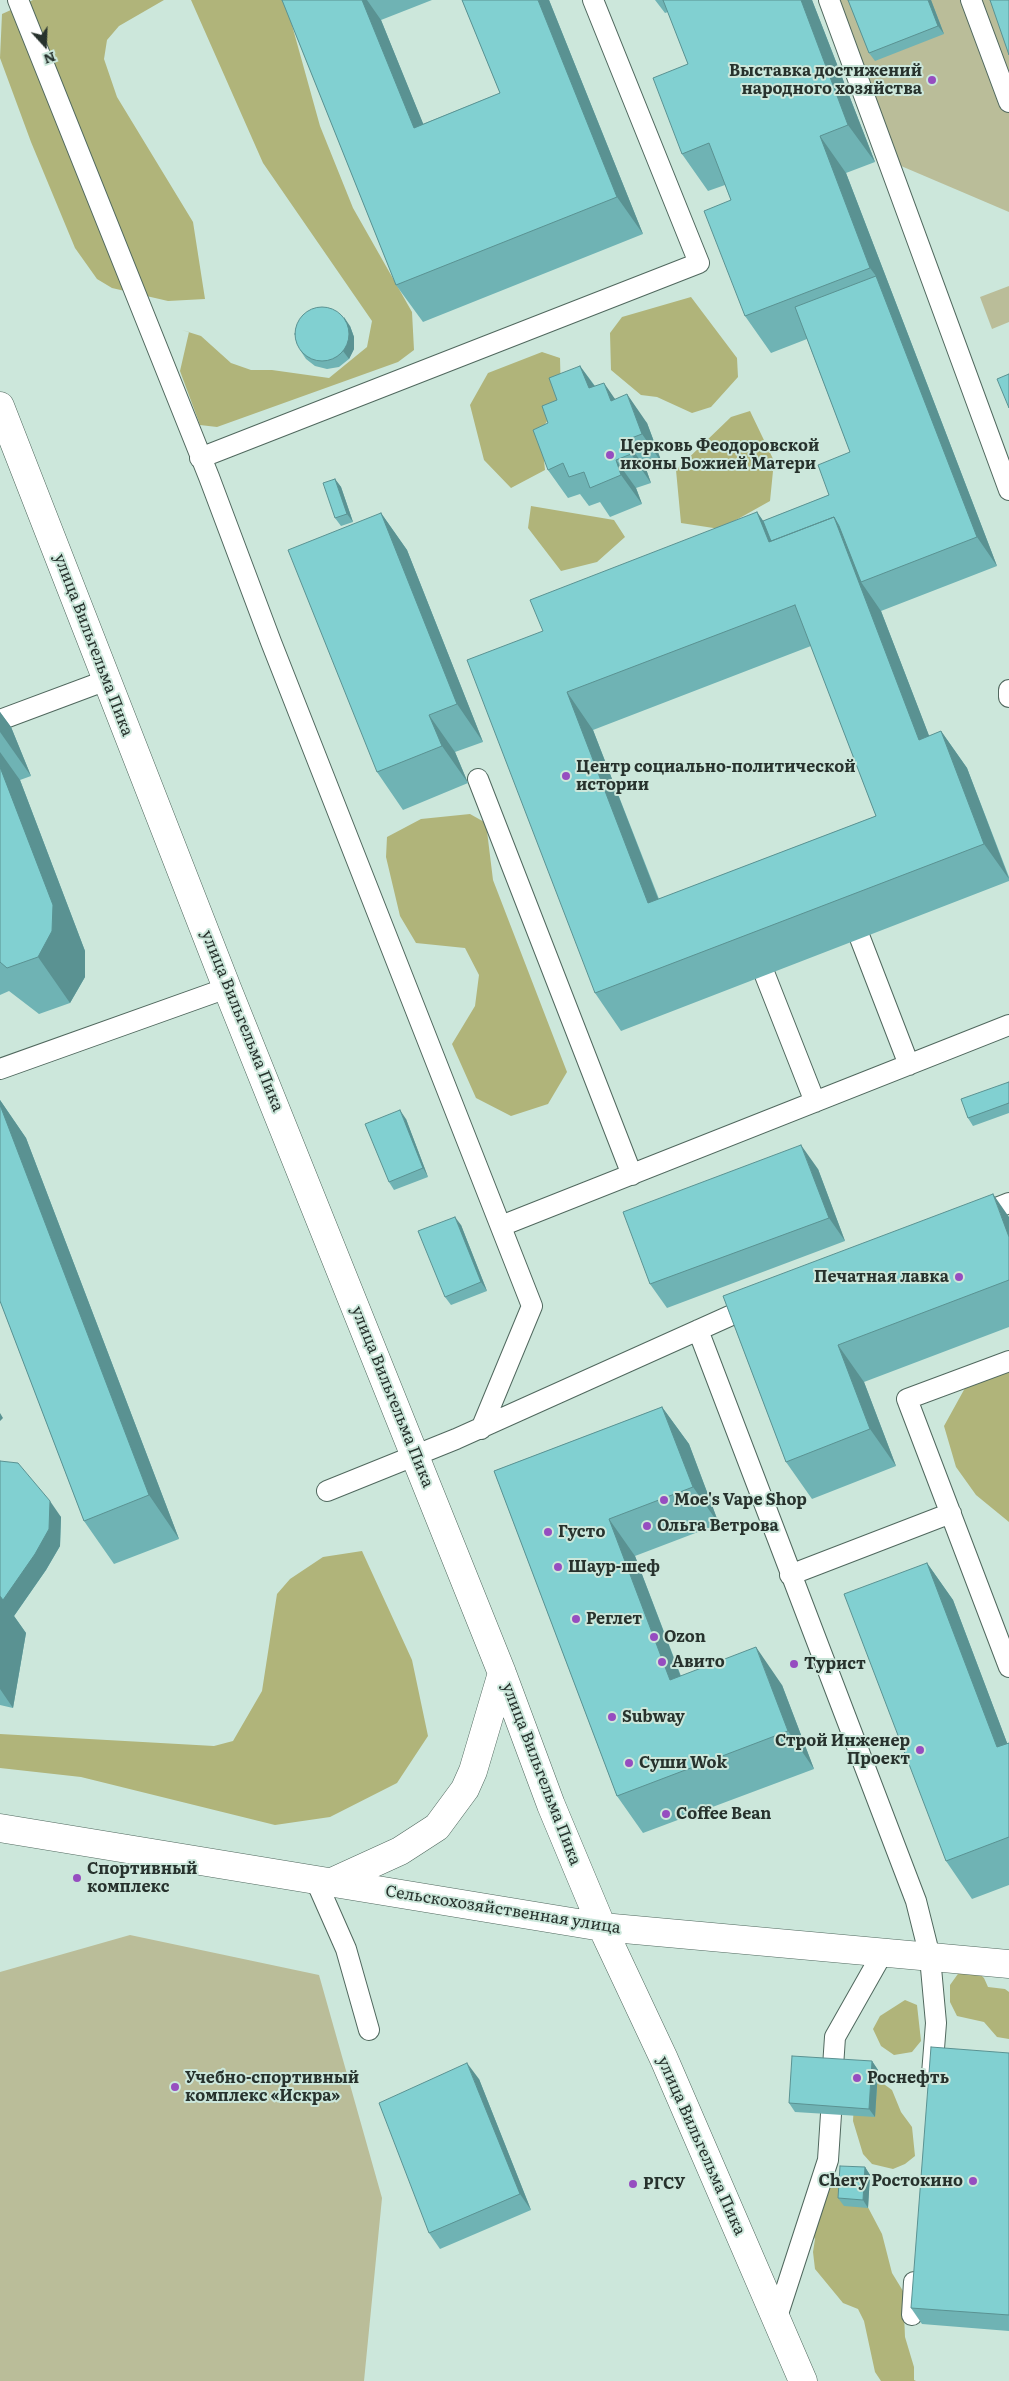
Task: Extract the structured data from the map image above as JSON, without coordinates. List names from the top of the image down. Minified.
{"streets":{"main road":["улица Вильгельма Пика","Сельскохозяйственная улица"]},"crossings":[["улица Вильгельма Пика","Сельскохозяйственная улица"]],"places":["Выставка достижений народного хозяйства","Церковь Феодоровской иконы Божией Матери","Центр социально-политической истории","Печатная лавка","Moe's Vape Shop","Ольга Ветрова","Густо","Шаур-шеф","Реглет","Ozon","Авито","Турист","Subway","Строй Инженер Проект","Суши Wok","Coffee Bean","Спортивный комплекс","Роснефть","Учебно-спортивный комплекс «Искра»","Chery Ростокино","РГСУ"],"north":"bottom"}
